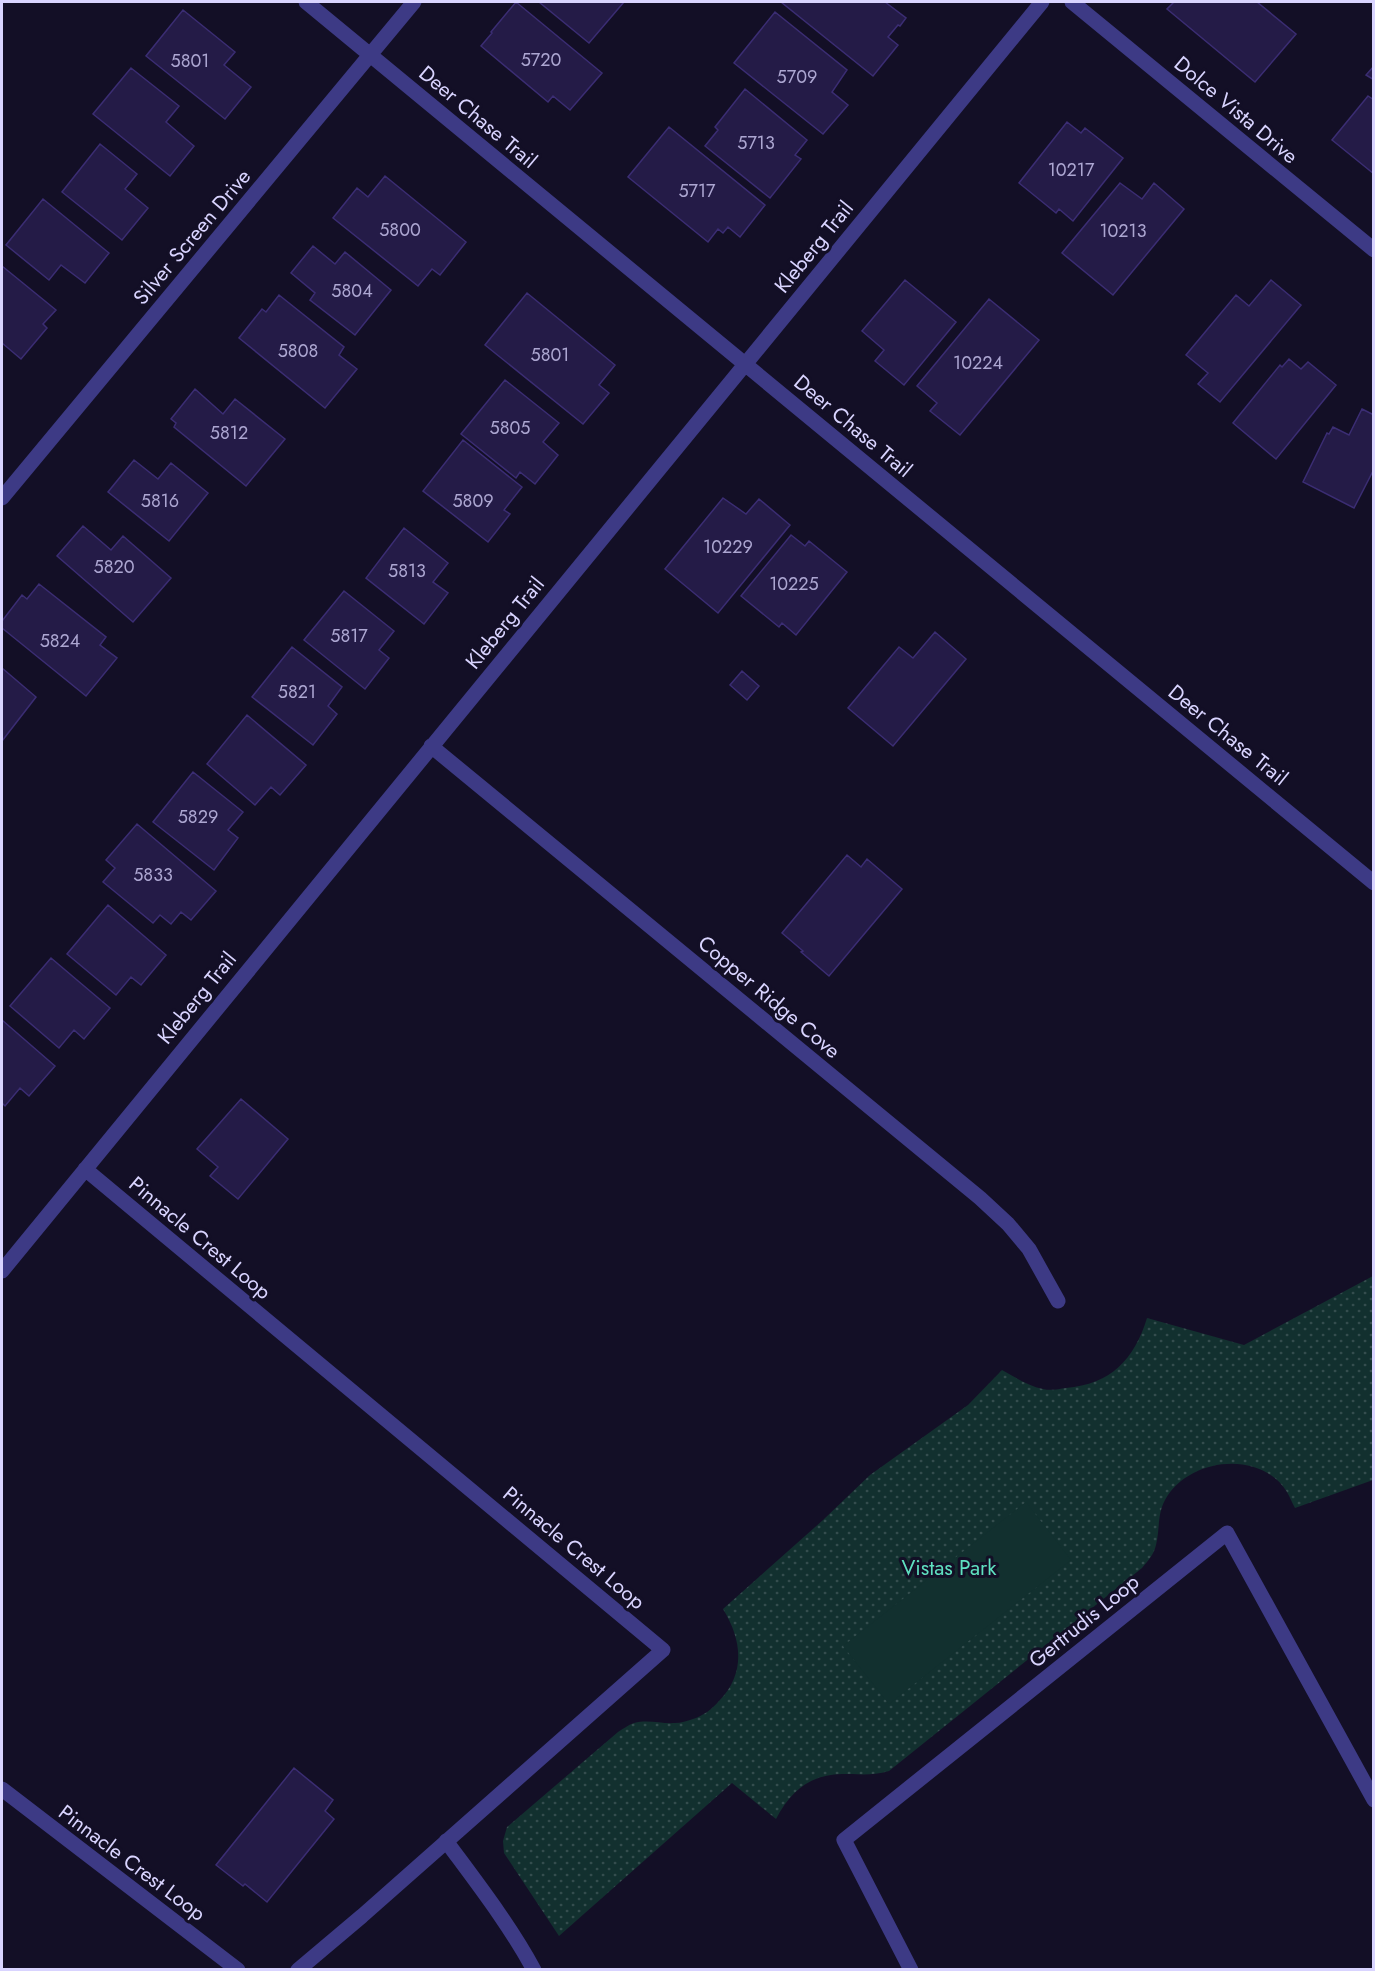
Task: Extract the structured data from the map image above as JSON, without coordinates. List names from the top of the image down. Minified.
{"streets":{"street":["Dolce Vista Drive","Deer Chase Trail","Silver Screen Drive","Kleberg Trail","Copper Ridge Cove","Pinnacle Crest Loop","Gertrudis Loop"]},"crossings":[["Deer Chase Trail","Silver Screen Drive"],["Deer Chase Trail","Kleberg Trail"],["Kleberg Trail","Copper Ridge Cove"],["Kleberg Trail","Pinnacle Crest Loop"]],"parks":["Vistas Park"],"house_numbers":["5720","5801","5709","5713","10217","5717","5800","10213","5804","5808","5801","10224","5805","5812","5816","5809","10229","5820","5813","10225","5817","5824","5821","5829","5833"]}
